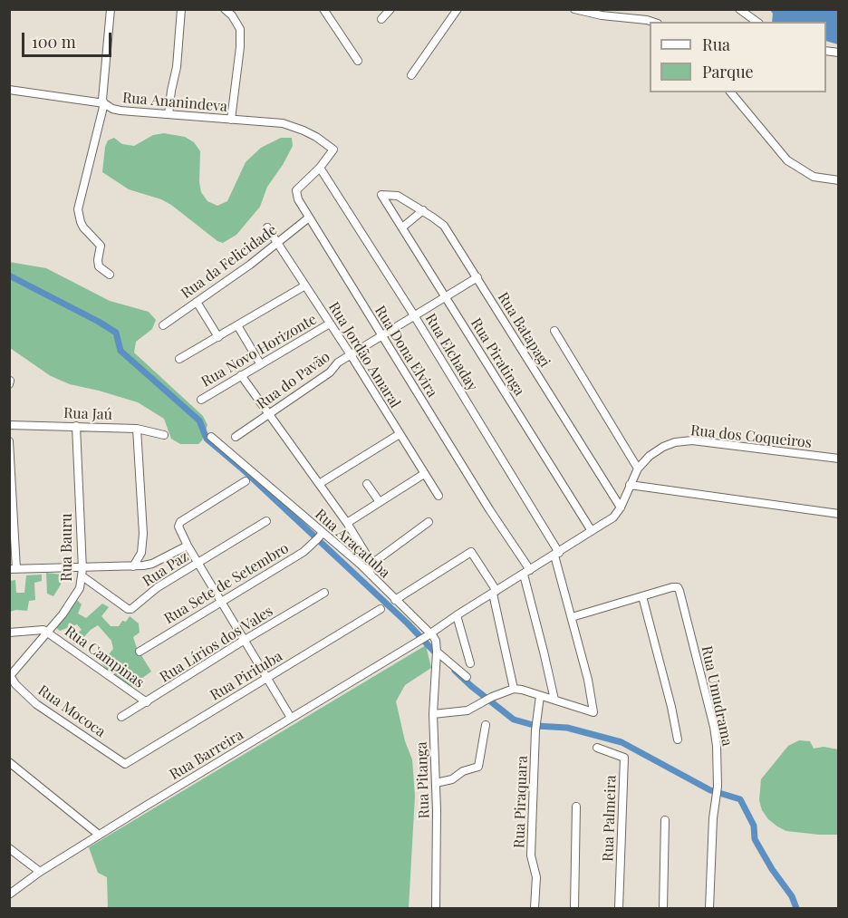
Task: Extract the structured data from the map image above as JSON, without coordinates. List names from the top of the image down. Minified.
{"streets":{"street":["Rua Ananindeva","Rua da Felicidade","Rua Batapagi","Rua Novo Horizonte","Rua Dona Elvira","Rua Elchaday","Rua Jordão Amaral","Rua Piratinga","Rua do Pavão","Rua Jaú","Rua dos Coqueiros","Rua Araçatuba","Rua Bauru","Rua Paz","Rua Sete de Setembro","Rua Lírios dos Vales","Rua Campinas","Rua Pirituba","Rua Umudrama","Rua Mococa","Rua Barreira","Rua Pitanga","Rua Piraquara","Rua Palmeira"]},"crossings":[["Rua Ananindeva","Rua Dona Elvira"],["Rua da Felicidade","Rua Dona Elvira"],["Rua da Felicidade","Rua Jordão Amaral"],["Rua Batapagi","Rua Piratinga"],["Rua Batapagi","Rua do Pavão"],["Rua Novo Horizonte","Rua Jordão Amaral"],["Rua Dona Elvira","Rua Elchaday"],["Rua Dona Elvira","Rua do Pavão"],["Rua Elchaday","Rua do Pavão"],["Rua Jordão Amaral","Rua do Pavão"],["Rua Piratinga","Rua do Pavão"],["Rua Jaú","Rua Bauru"],["Rua Araçatuba","Rua Sete de Setembro"],["Rua Araçatuba","Rua Barreira"],["Rua Araçatuba","Rua Pitanga"],["Rua Bauru","Rua Paz"],["Rua Bauru","Rua Campinas"],["Rua Bauru","Rua Mococa"],["Rua Lírios dos Vales","Rua Campinas"],["Rua Pirituba","Rua Mococa"]],"legend":["Rua","Parque"],"scale_bar":"100 m"}
